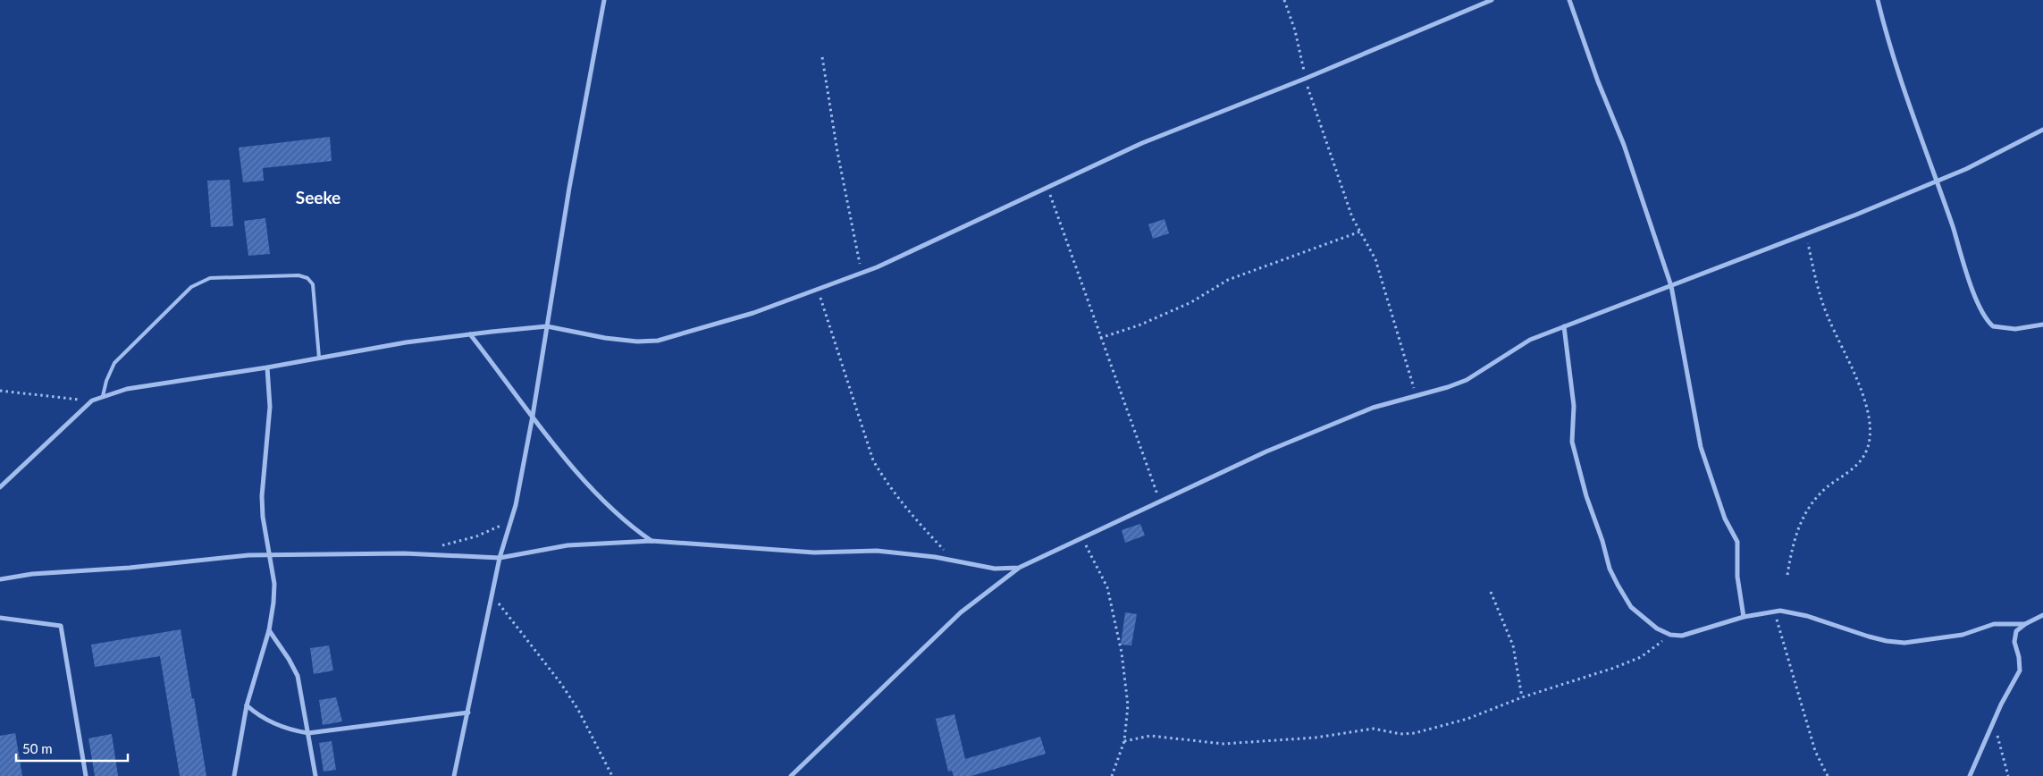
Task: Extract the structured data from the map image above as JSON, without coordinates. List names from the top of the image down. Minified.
{"districts":["Seeke"],"scale_bar":"50 m"}
